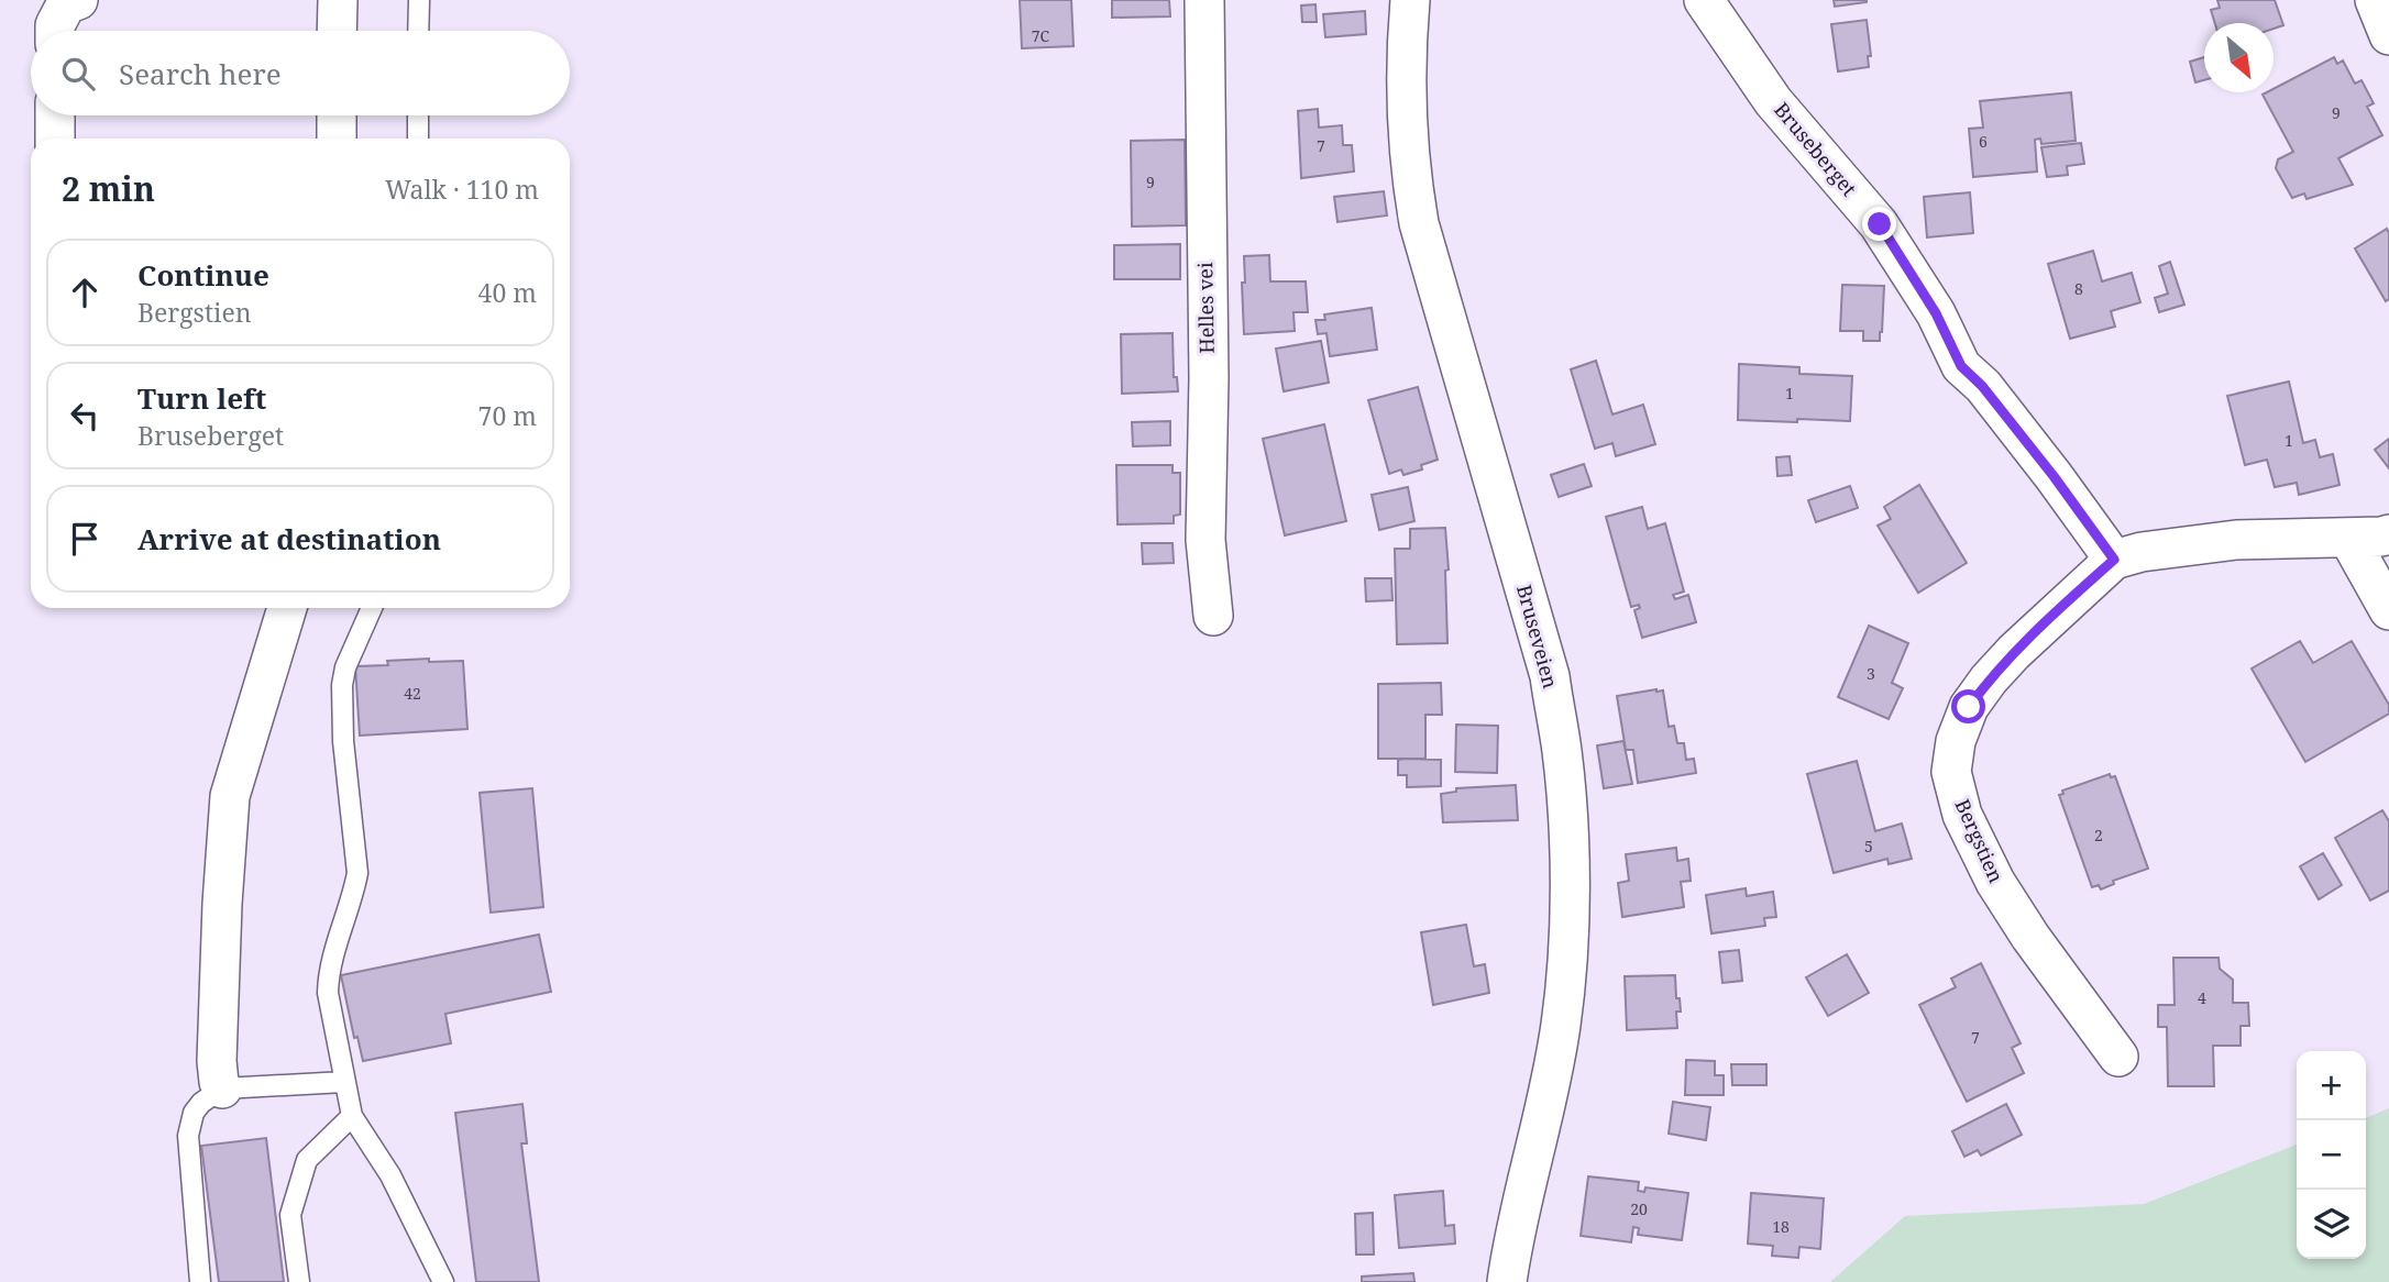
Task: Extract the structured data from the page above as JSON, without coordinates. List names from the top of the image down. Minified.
{"streets":{"street":["Bruseberget","Helles vei","Bruseveien","Bergstien"]},"crossings":[["Bruseberget","Bergstien"]],"house_numbers":["7C","9","6","7","9","8","1","1","3","42","2","5","4","7","20","18"],"north":"bottom right","page":{"search":"Search here","heading":["2 min","Walk · 110 m"],"list":[["Continue","Bergstien","40 m"],["Turn left","Bruseberget","70 m"],"Arrive at destination"],"map_buttons":["+","−"]}}
